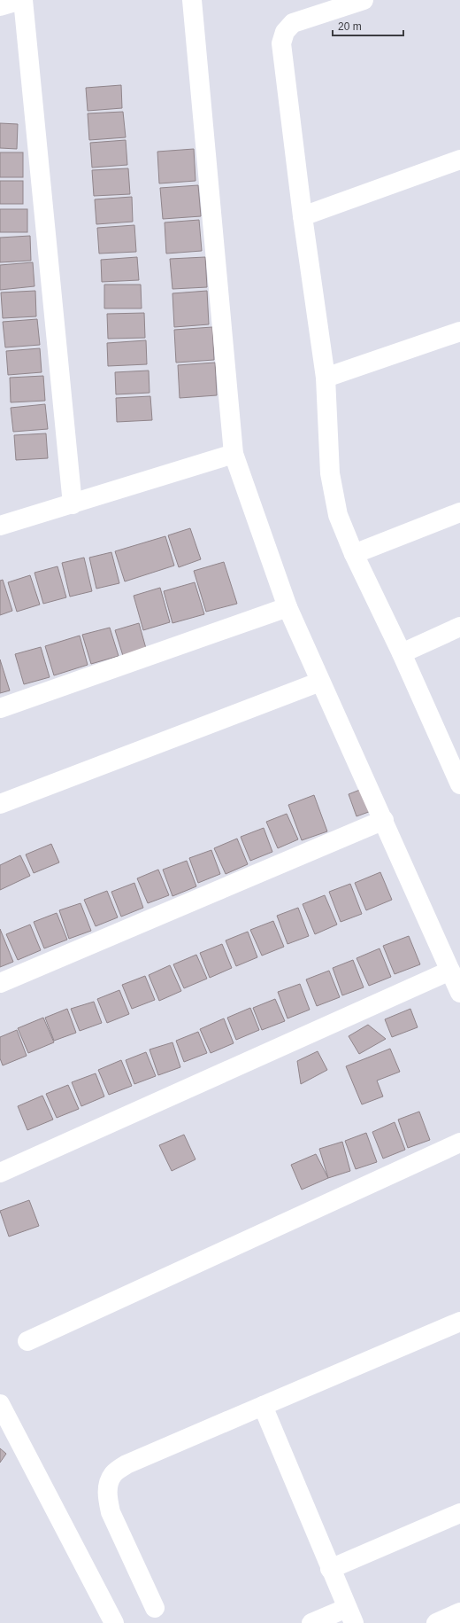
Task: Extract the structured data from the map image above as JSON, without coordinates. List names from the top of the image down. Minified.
{"scale_bar":"20 m"}
